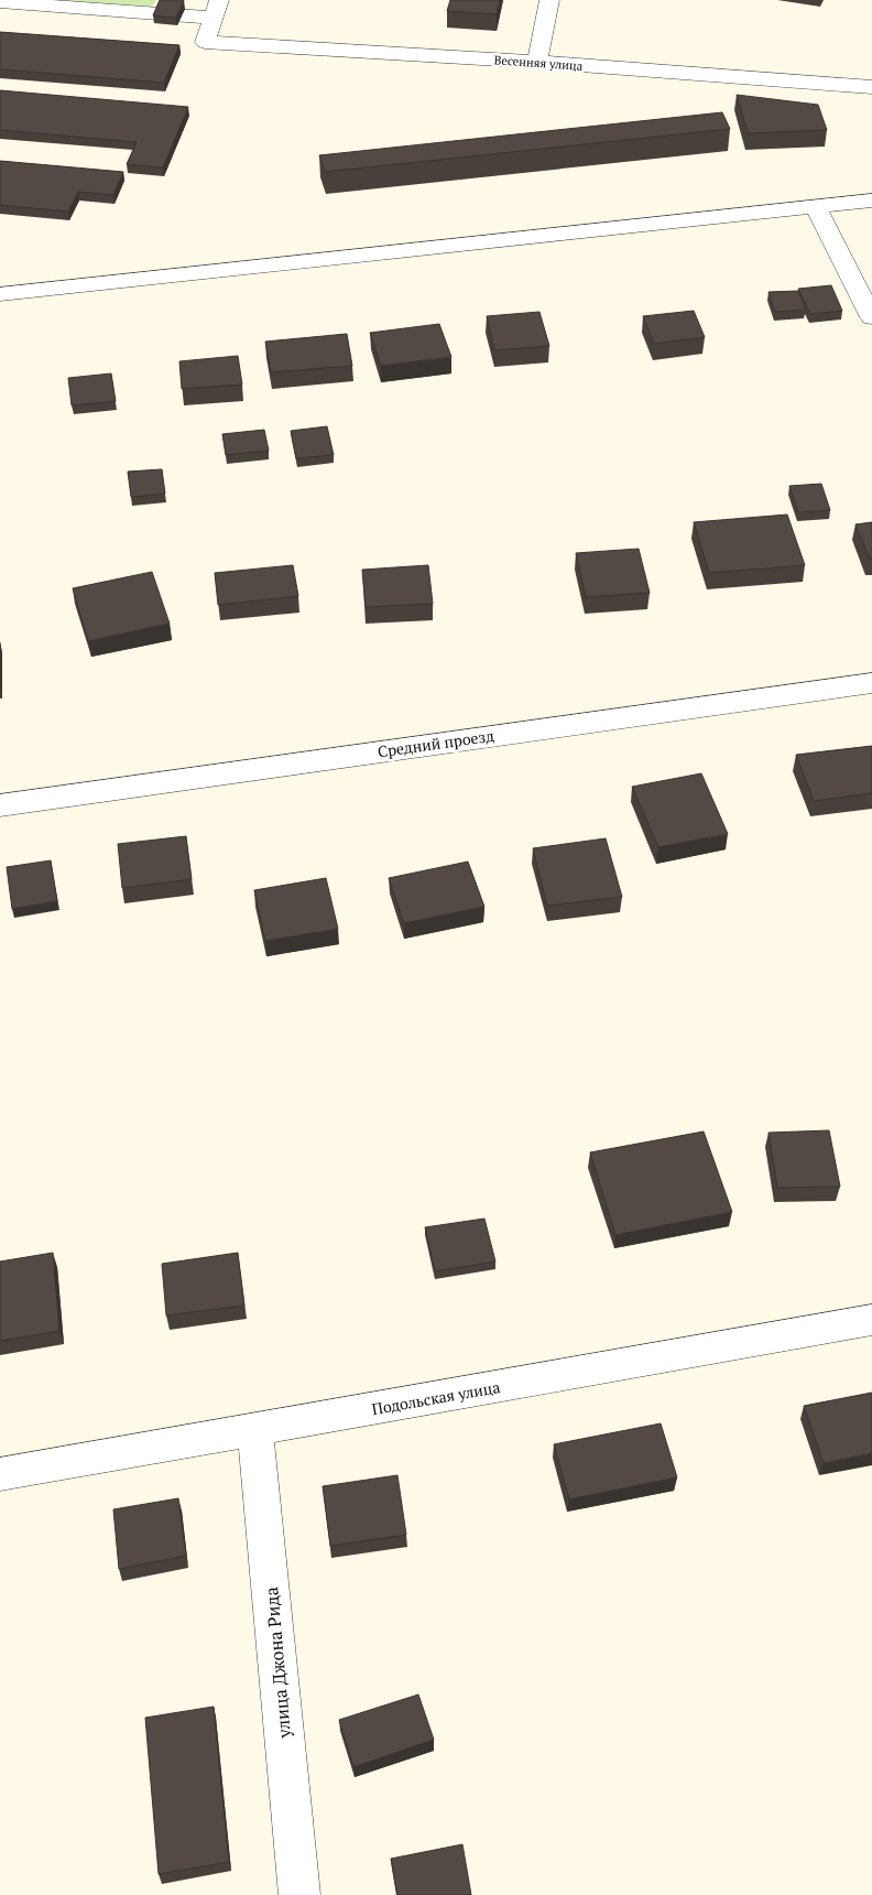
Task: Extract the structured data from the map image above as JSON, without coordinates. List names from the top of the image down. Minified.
{"streets":{"street":["Весенняя улица","Средний проезд","Подольская улица","улица Джона Рида"]},"crossings":[["Подольская улица","улица Джона Рида"]]}
